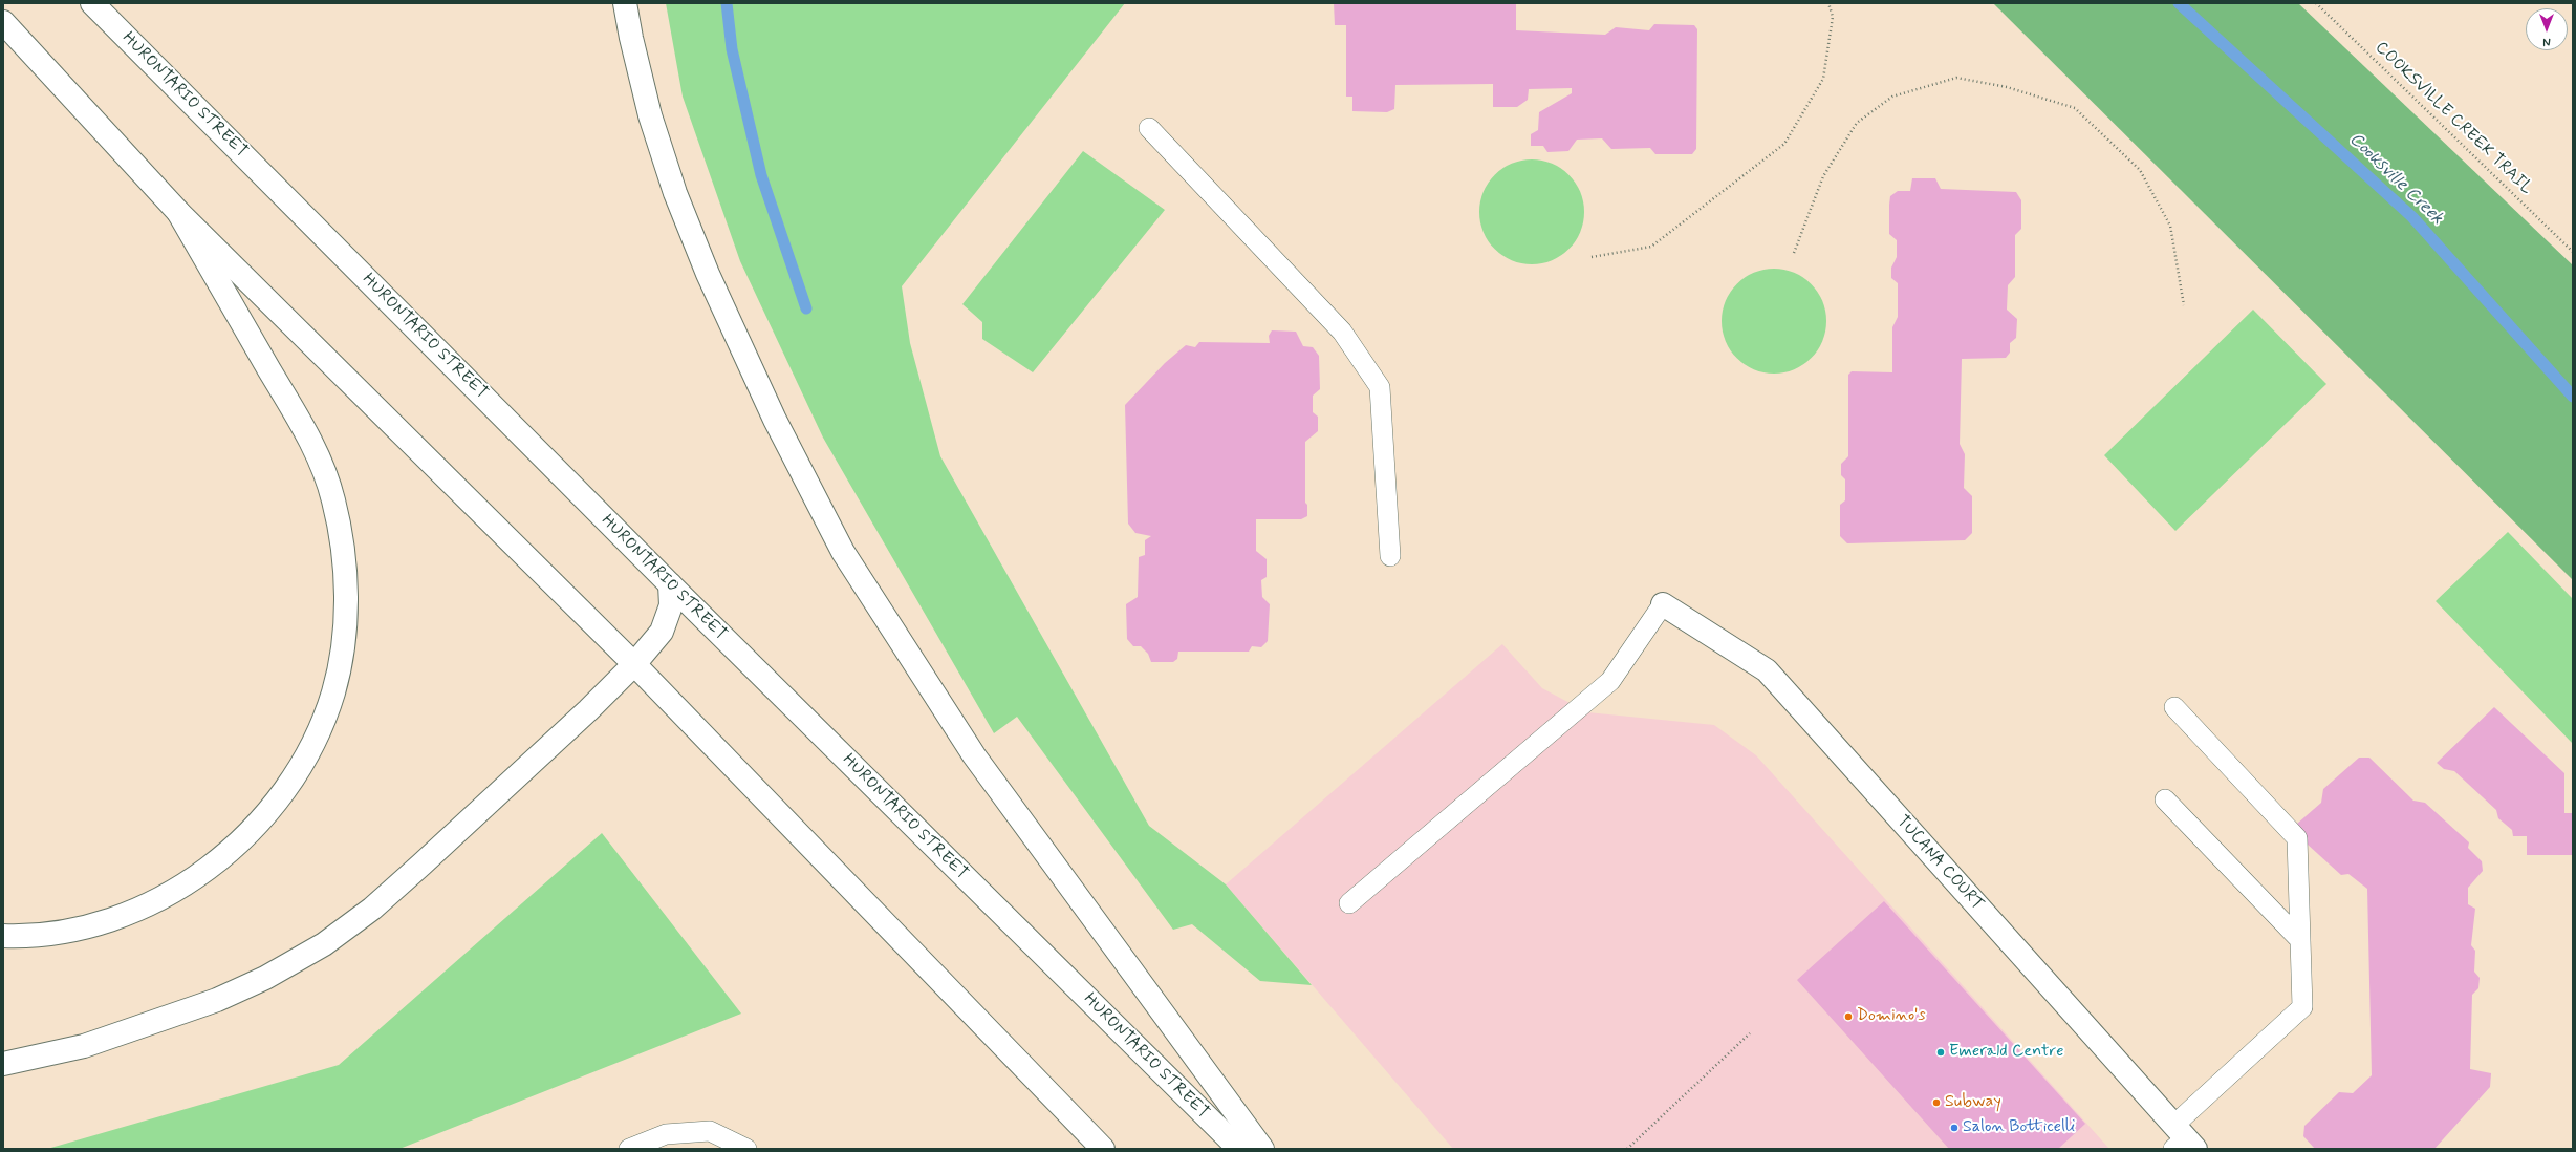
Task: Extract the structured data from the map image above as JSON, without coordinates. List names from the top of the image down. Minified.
{"streets":{"main road":["HURONTARIO STREET","TUCANA COURT"],"path":["COOKSVILLE CREEK TRAIL"]},"water":["Cooksville Creek"],"places":["Domino's","Emerald Centre","Subway","Salon Botticelli"],"north":"bottom"}
